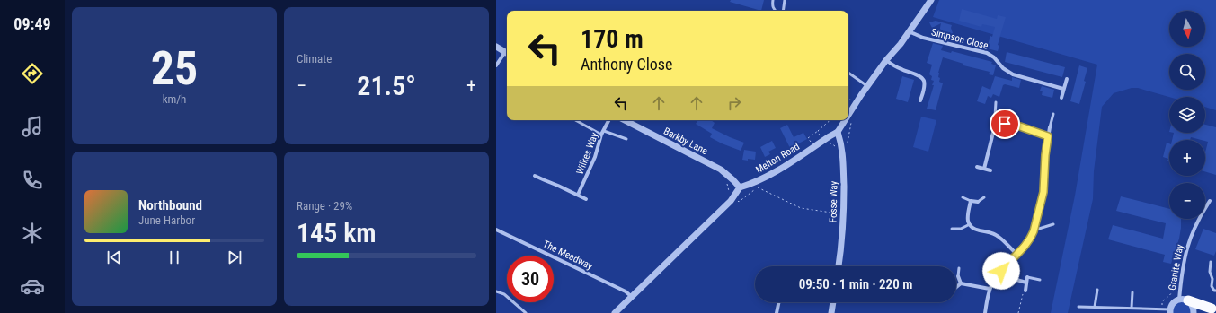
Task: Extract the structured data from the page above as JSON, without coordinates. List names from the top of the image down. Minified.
{"streets":{"street":["Simpson Close","Barkby Lane","Wilkes Way","Melton Road","Fosse Way","The Meadway","Granite Way"]},"crossings":[["Simpson Close","Melton Road"],["Barkby Lane","Melton Road"],["Melton Road","Fosse Way"]],"north":"bottom","page":{"tabs":"09:49","tile":[["25","km/h"],"Climate",["Range · 29%","145 km"]],"map_buttons":["+","−"],"turn":["170 m","Anthony Close"],"heat":["−","21.5°","+"],"song":["Northbound","June Harbor"],"limit":"30","trip":"09:50 · 1 min · 220 m"}}
